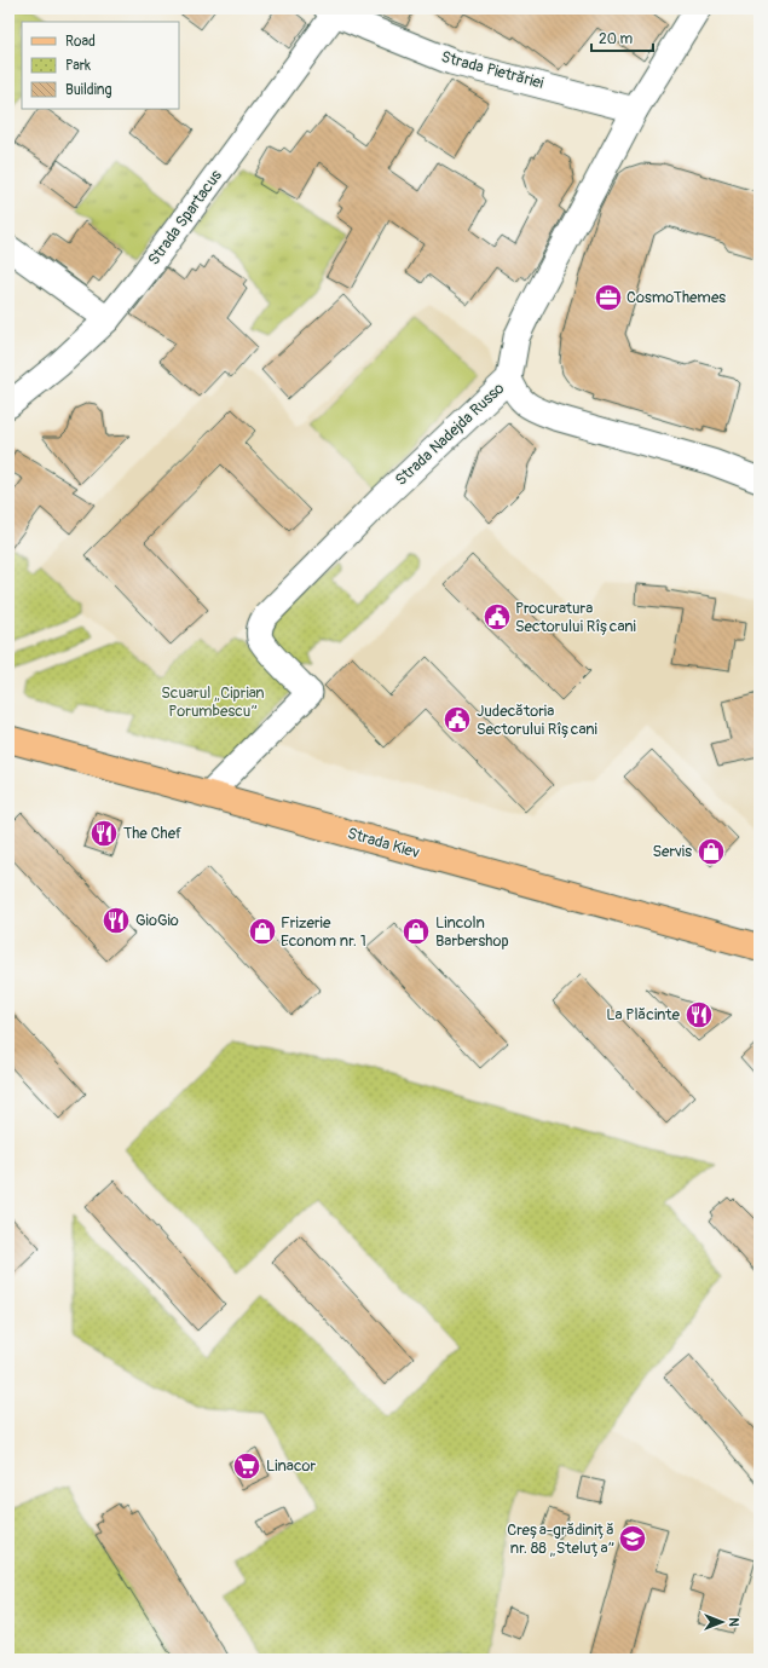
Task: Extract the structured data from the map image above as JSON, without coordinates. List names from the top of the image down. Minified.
{"streets":{"main road":["Strada Kiev"],"street":["Strada Pietrăriei","Strada Spartacus","Strada Nadejda Russo"]},"crossings":[["Strada Pietrăriei","Strada Spartacus"],["Strada Pietrăriei","Strada Nadejda Russo"],["Strada Nadejda Russo","Strada Kiev"]],"parks":["Scuarul „Ciprian Porumbescu”"],"places":{"office":["CosmoThemes"],"public building":["Procuratura Sectorului Rîșcani","Judecătoria Sectorului Rîșcani"],"restaurant":["The Chef","GioGio","La Plăcinte"],"shop":["Servis","Frizerie Econom nr. 1","Lincoln Barbershop"],"supermarket":["Linacor"],"school or university":["Creșa-grădiniță nr. 88 „Steluța”"]},"legend":["Road","Park","Building"],"scale_bar":"20 m","north":"right"}
